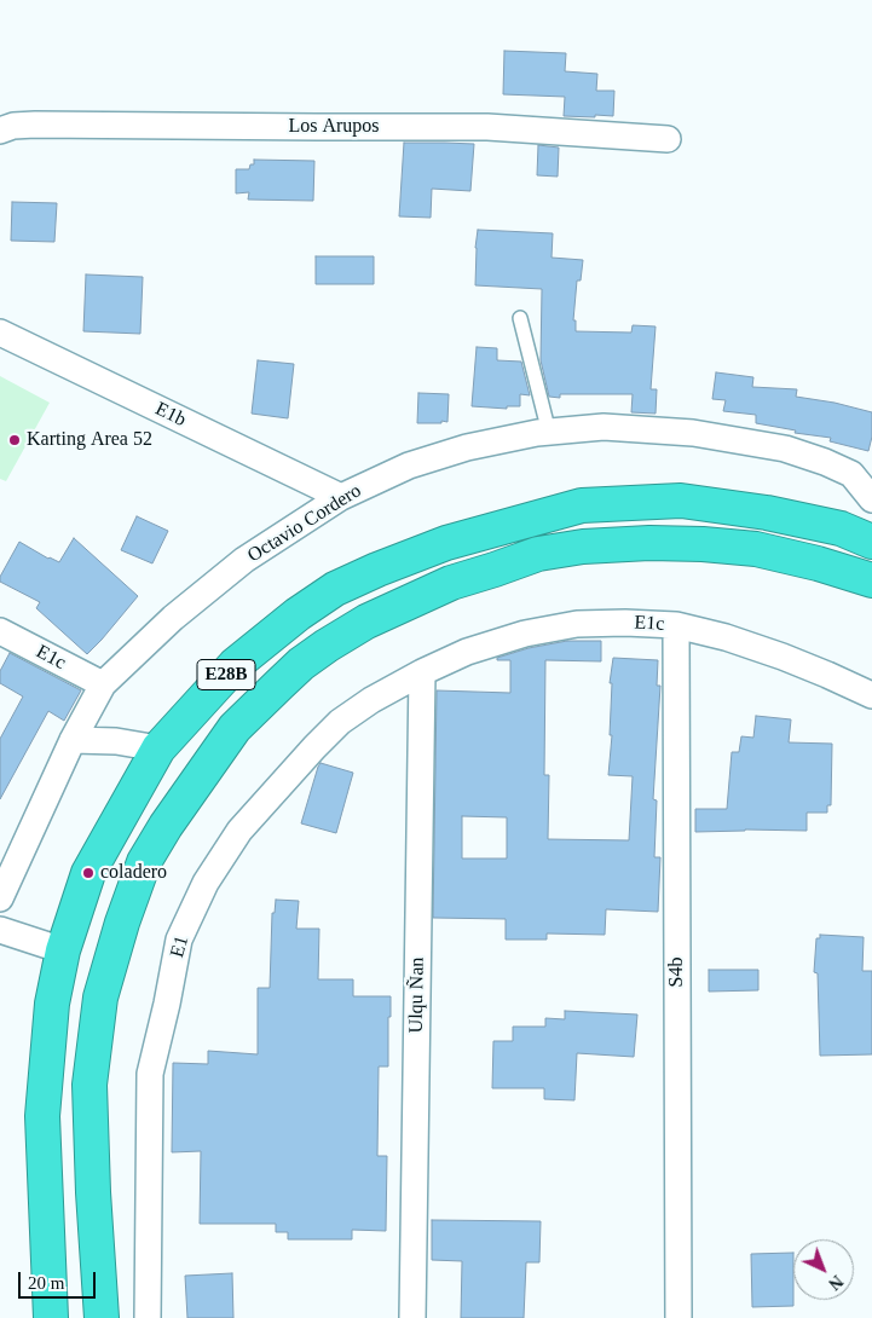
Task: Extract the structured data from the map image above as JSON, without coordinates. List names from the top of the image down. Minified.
{"streets":{"highway":["E28B"],"street":["Los Arupos","E1b","Octavio Cordero","E1c","E1","S4b","Ulqu Ñan"]},"crossings":[["E1b","Octavio Cordero"],["Octavio Cordero","E1c"],["E1c","E1"],["E1c","S4b"],["E1c","Ulqu Ñan"],["E1","Ulqu Ñan"]],"places":["Karting Area 52","coladero"],"scale_bar":"20 m","north":"bottom right"}
